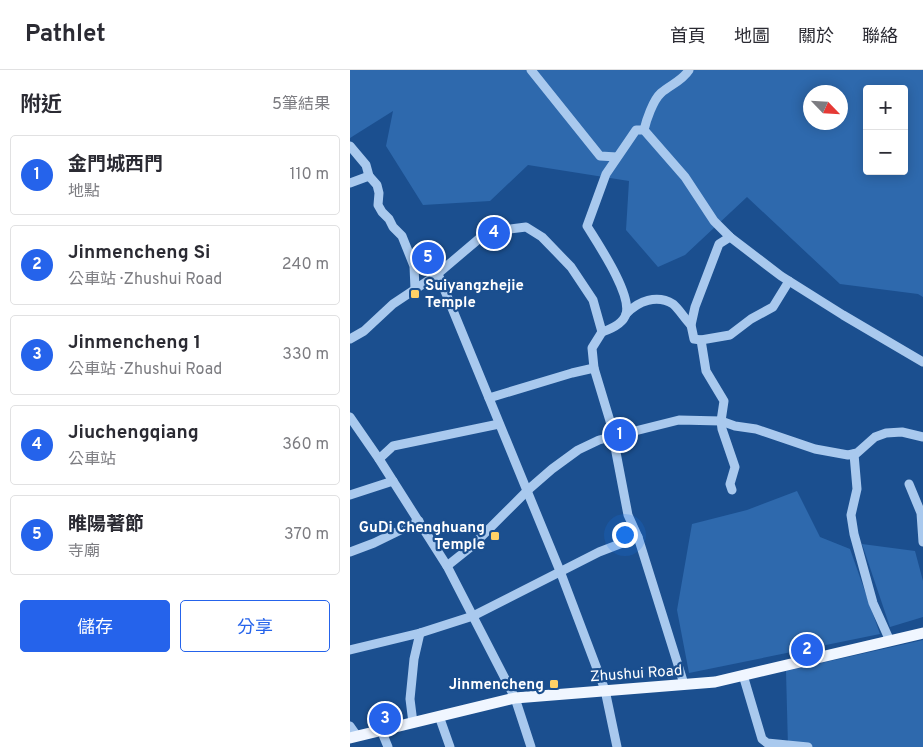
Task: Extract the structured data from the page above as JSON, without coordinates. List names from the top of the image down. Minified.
{"streets":{"main road":["Zhushui Road"]},"places":{"transit":["Suiyangzhejie Temple","GuDi Chenghuang Temple","Jinmencheng"]},"north":"bottom right","page":{"header":"Pathlet","nav":["首頁","地圖","關於","聯絡"],"heading":["附近","5筆結果"],"map_buttons":["+","−"],"list":[{"mark":"1","name":"金門城西門","note":"地點","value":"110 m"},{"mark":"2","name":"Jinmencheng Si","note":"公車站 · Zhushui Road","value":"240 m"},{"mark":"3","name":"Jinmencheng 1","note":"公車站 · Zhushui Road","value":"330 m"},{"mark":"4","name":"Jiuchengqiang","note":"公車站","value":"360 m"},{"mark":"5","name":"睢陽著節","note":"寺廟","value":"370 m"}],"pins":["4","5","1","2","3"],"buttons":["儲存","分享"]}}
